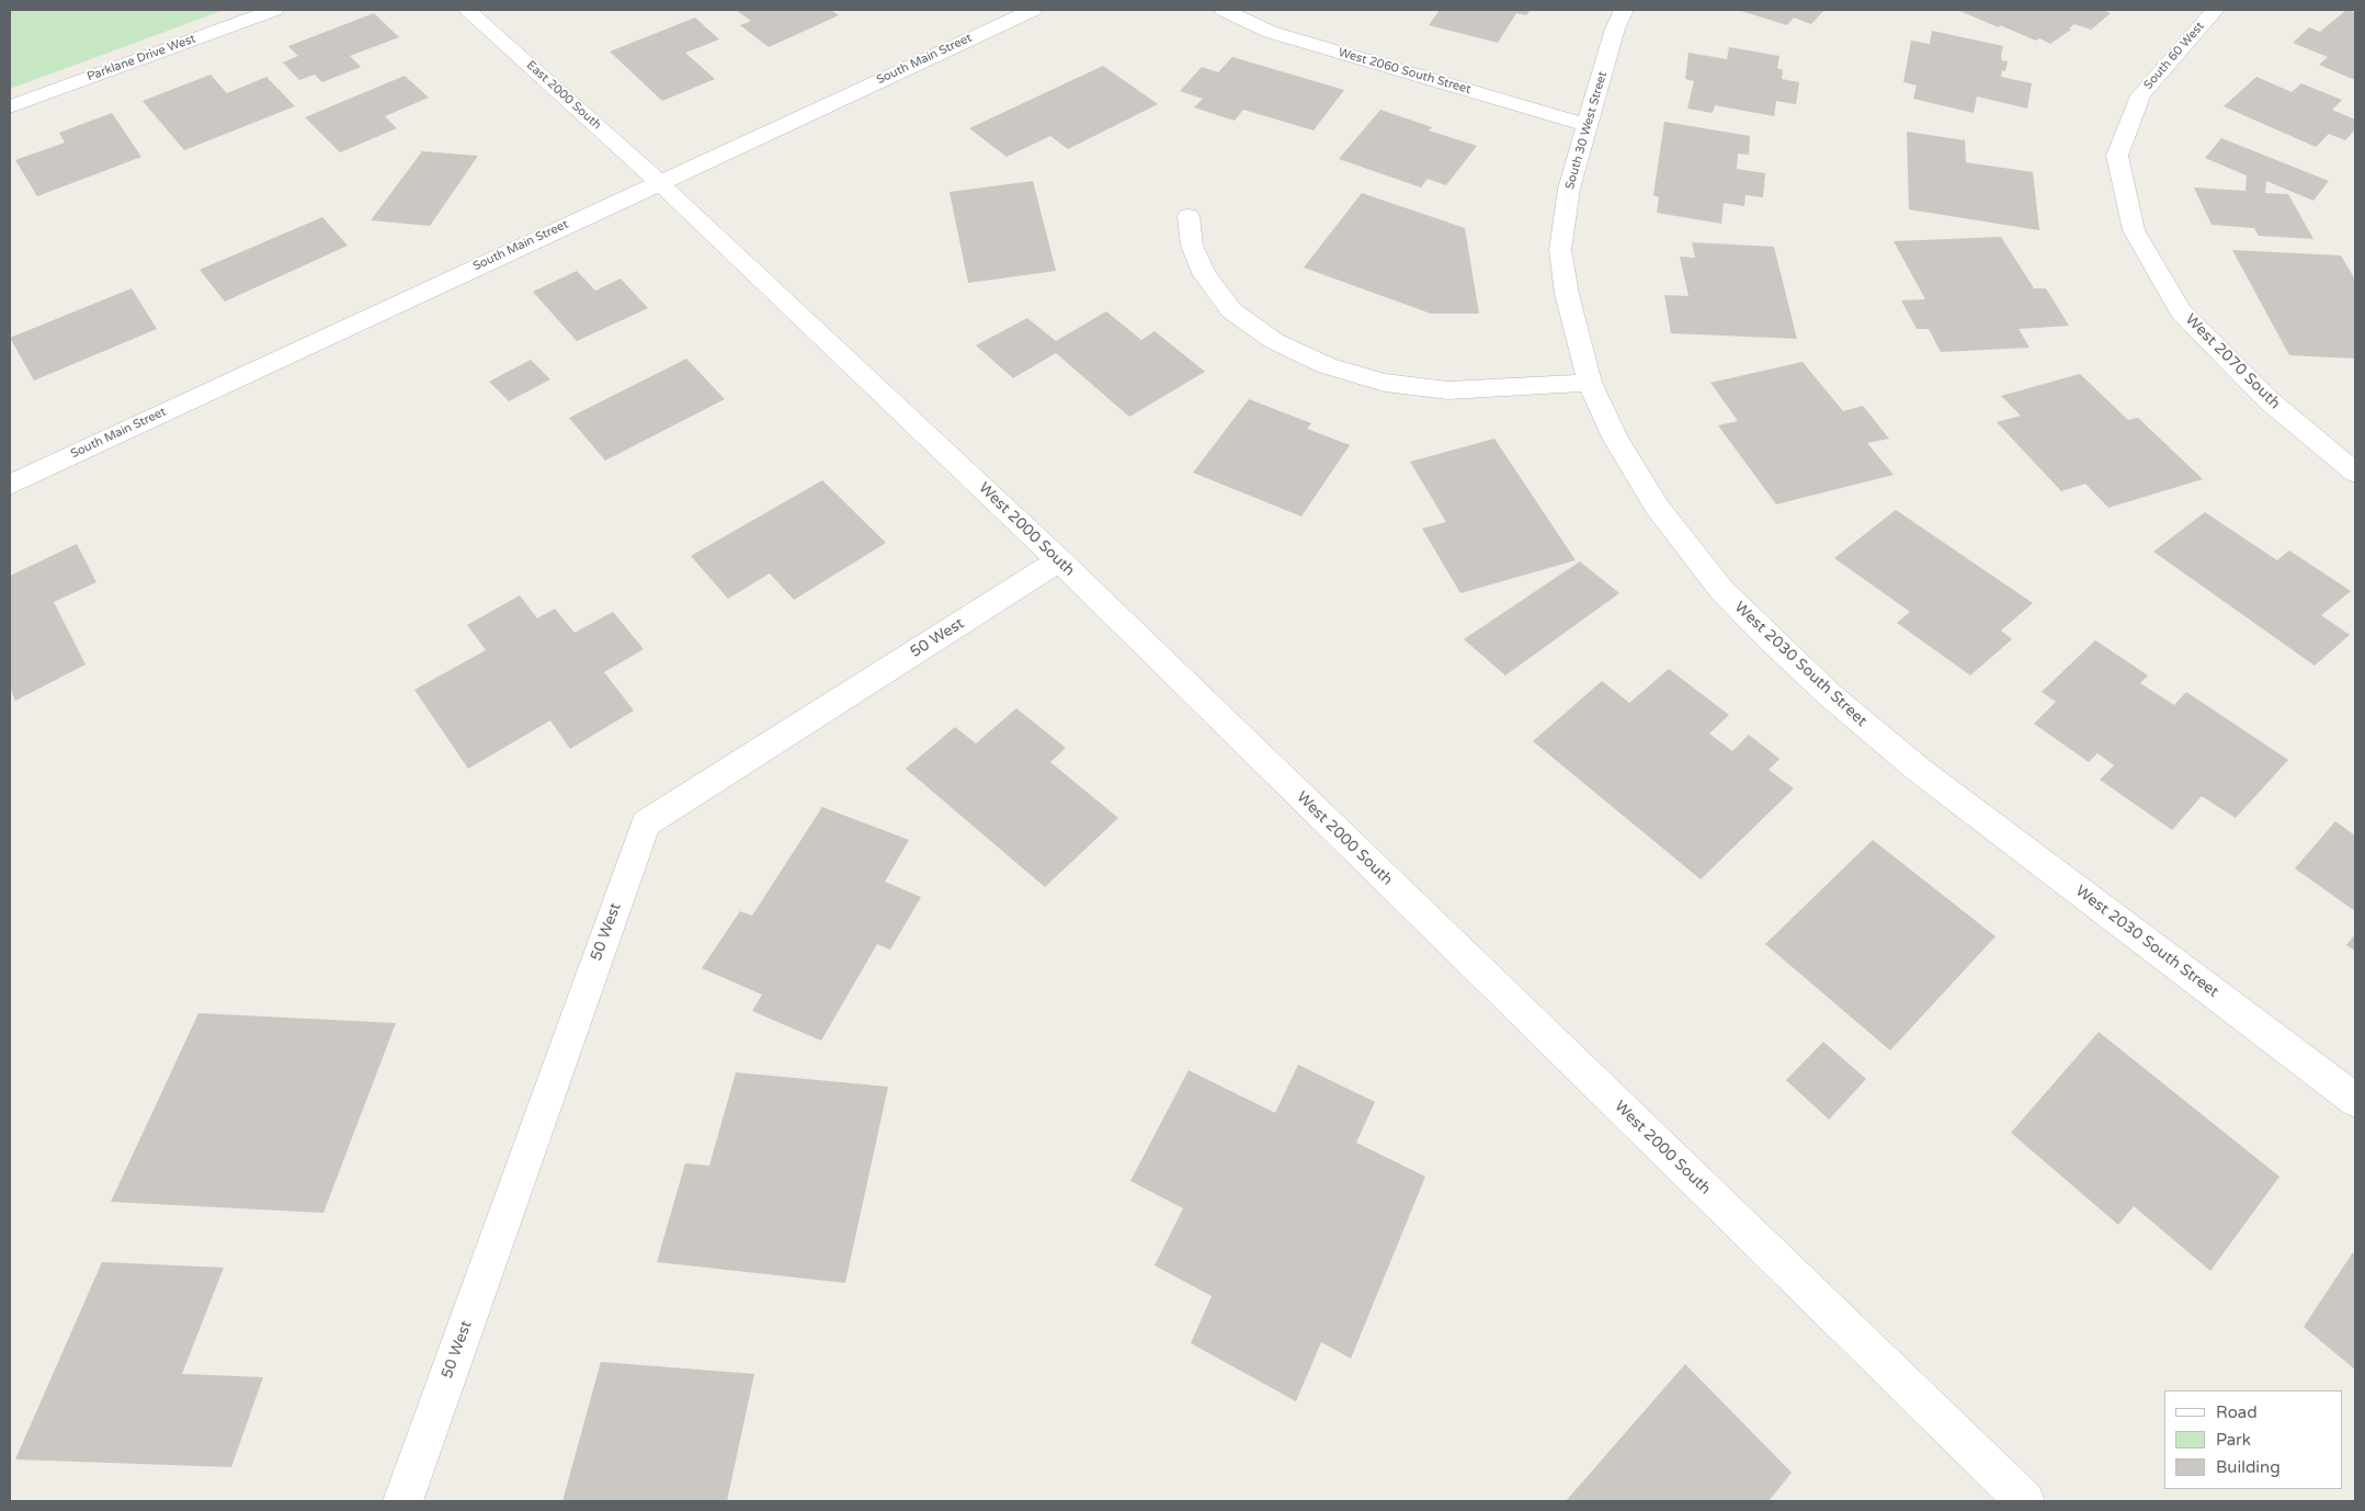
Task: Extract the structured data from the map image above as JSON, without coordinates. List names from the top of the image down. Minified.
{"streets":{"street":["South 60 West","Parklane Drive West","South Main Street","West 2060 South Street","East 2000 South","South 30 West Street","West 2070 South","West 2000 South","50 West","West 2030 South Street"]},"crossings":[["South 60 West","West 2070 South"],["South Main Street","East 2000 South"],["South Main Street","West 2000 South"],["West 2060 South Street","South 30 West Street"],["East 2000 South","West 2000 South"],["South 30 West Street","West 2030 South Street"],["West 2000 South","50 West"]],"legend":["Road","Park","Building"]}
